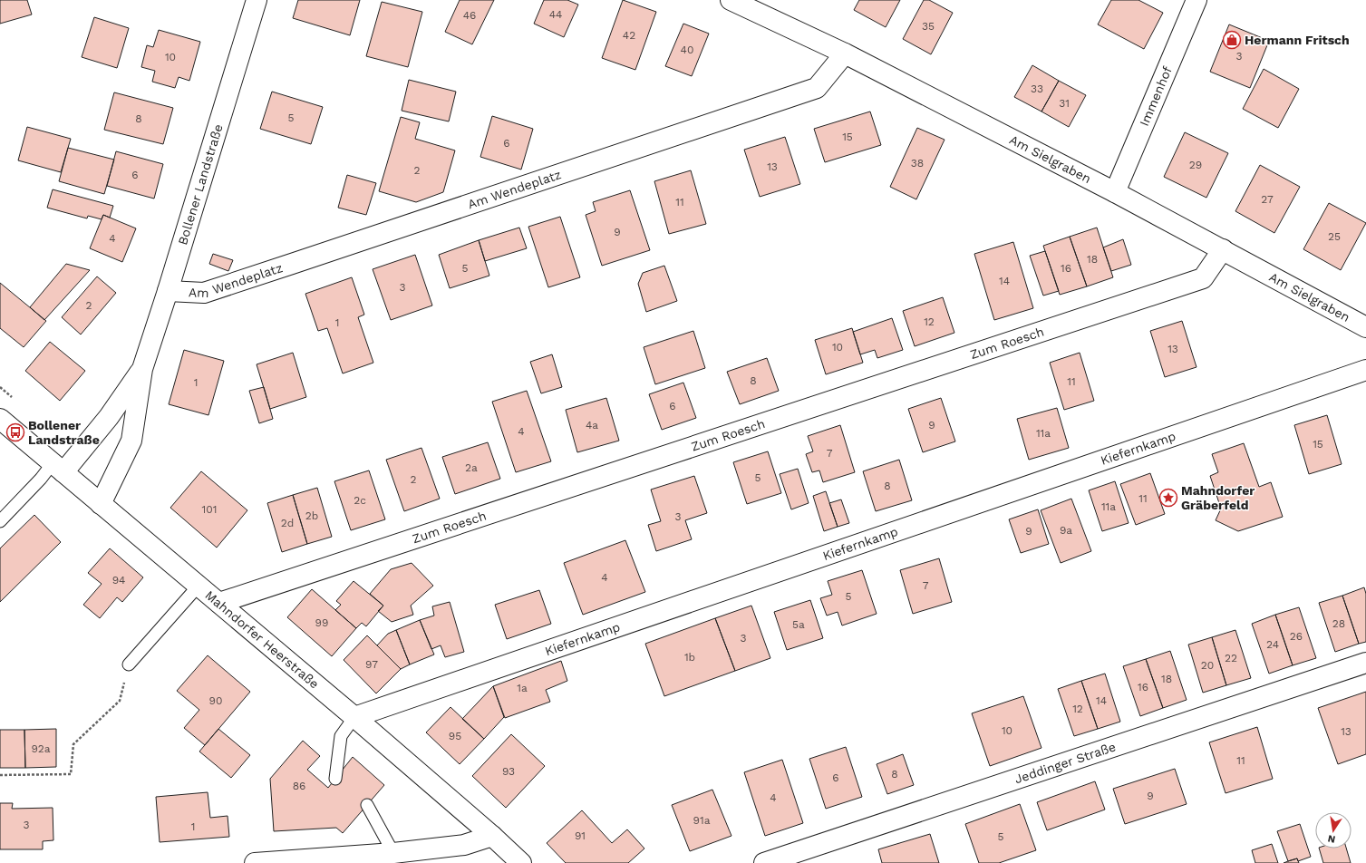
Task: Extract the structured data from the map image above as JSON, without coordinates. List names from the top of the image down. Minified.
{"streets":{"street":["Immenhof","Am Sielgraben","Bollener Landstraße","Am Wendeplatz","Zum Roesch","Kiefernkamp","Mahndorfer Heerstraße","Jeddinger Straße"]},"crossings":[["Immenhof","Am Sielgraben"],["Am Sielgraben","Am Wendeplatz"],["Am Sielgraben","Zum Roesch"],["Bollener Landstraße","Am Wendeplatz"],["Bollener Landstraße","Mahndorfer Heerstraße"],["Zum Roesch","Mahndorfer Heerstraße"],["Kiefernkamp","Mahndorfer Heerstraße"]],"places":{"shop":["Hermann Fritsch"],"bus stop":["Bollener Landstraße"],"place":["Mahndorfer Gräberfeld"]},"house_numbers":["44","46","35","42","40","3","10","33","31","5","8","15","6","38","29","13","2","6","27","11","9","25","4","18","5","16","14","3","2","12","1","10","13","8","11","1","6","4a","9","4","11a","15","7","2a","5","2","8","11","2c","11a","101","2b","3","2d","9a","9","4","94","7","5","99","28","5a","26","3","24","1b","22","97","20","18","16","1a","90","14","12","10","13","95","92a","11","93","8","6","86","9","4","91a","3","1","91","5"],"north":"bottom"}
